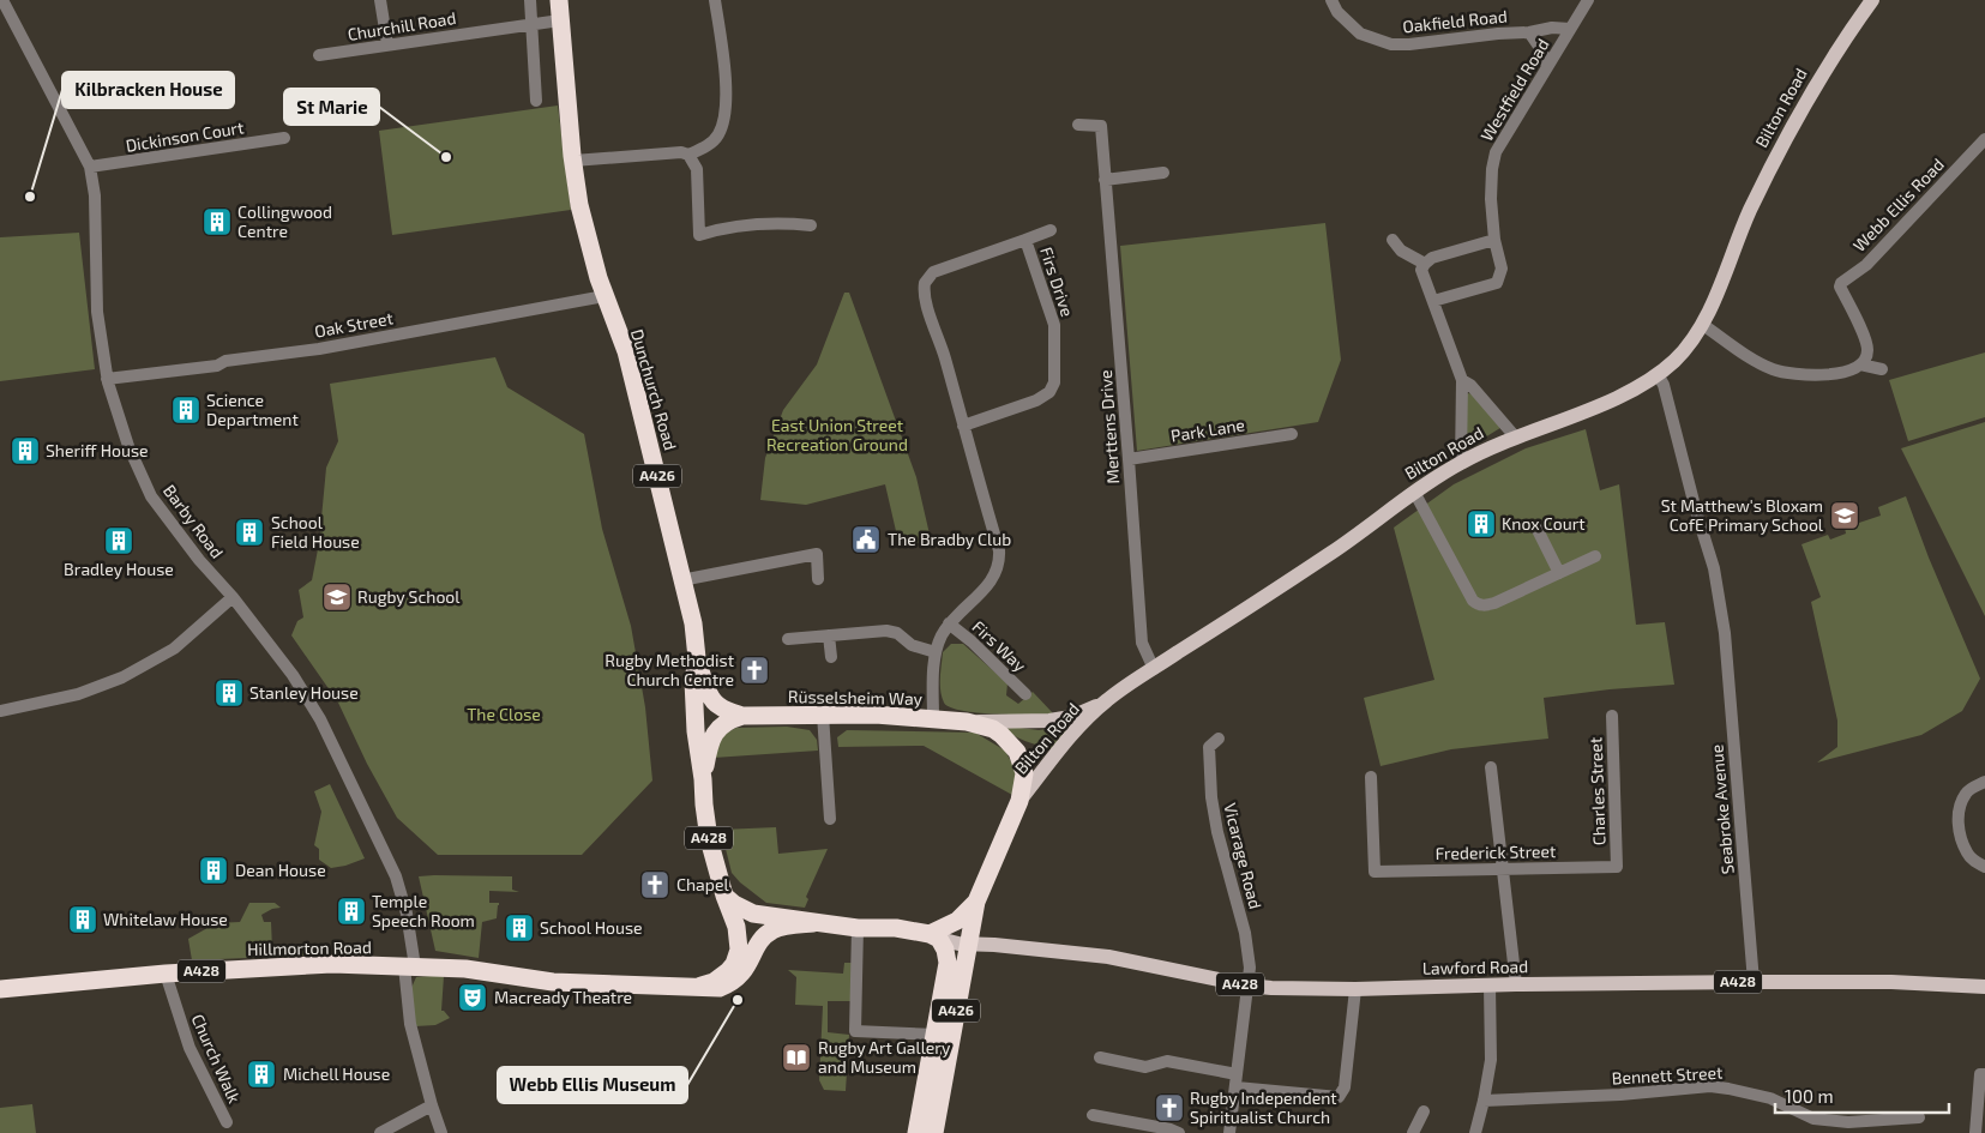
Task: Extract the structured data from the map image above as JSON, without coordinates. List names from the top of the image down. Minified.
{"streets":{"highway":["Bilton Road","Dunchurch Road","A426","Rüsselsheim Way","A428","Hillmorton Road"],"main road":["Lawford Road"],"street":["Oakfield Road","Churchill Road","Westfield Road","Dickinson Court","Webb Ellis Road","Firs Drive","Oak Street","Merttens Drive","Park Lane","Barby Road","Firs Way","Charles Street","Seabroke Avenue","Frederick Street","Vicarage Road","Church Walk","Bennett Street"]},"crossings":[["Oakfield Road","Westfield Road"],["Churchill Road","Dunchurch Road"],["Bilton Road","Merttens Drive"],["Bilton Road","A426"],["Bilton Road","Rüsselsheim Way"],["Bilton Road","Seabroke Avenue"],["Bilton Road","A428"],["Bilton Road","Lawford Road"],["Dickinson Court","Barby Road"],["Firs Drive","Firs Way"],["Firs Drive","Rüsselsheim Way"],["Oak Street","Dunchurch Road"],["Oak Street","Barby Road"],["Dunchurch Road","Rüsselsheim Way"],["Dunchurch Road","A428"],["Merttens Drive","Park Lane"],["A426","A428"],["A426","Lawford Road"],["Barby Road","A428"],["Barby Road","Hillmorton Road"],["Charles Street","Frederick Street"],["Seabroke Avenue","Lawford Road"],["A428","Hillmorton Road"],["A428","Lawford Road"],["Vicarage Road","Lawford Road"],["Hillmorton Road","Church Walk"]],"parks":["East Union Street Recreation Ground","The Close"],"places":{"other":["St Marie","Kilbracken House","Webb Ellis Museum"],"building":["Collingwood Centre","Science Department","Sheriff House","Knox Court","School Field House","Bradley House","Stanley House","Dean House","Temple Speech Room","Whitelaw House","School House","Michell House"],"school or university":["St Matthew's Bloxam CofE Primary School","Rugby School"],"public building":["The Bradby Club"],"church":["Rugby Methodist Church Centre","Chapel","Rugby Independent Spiritualist Church"],"theatre":["Macready Theatre"],"library":["Rugby Art Gallery and Museum"]},"scale_bar":"100 m"}
